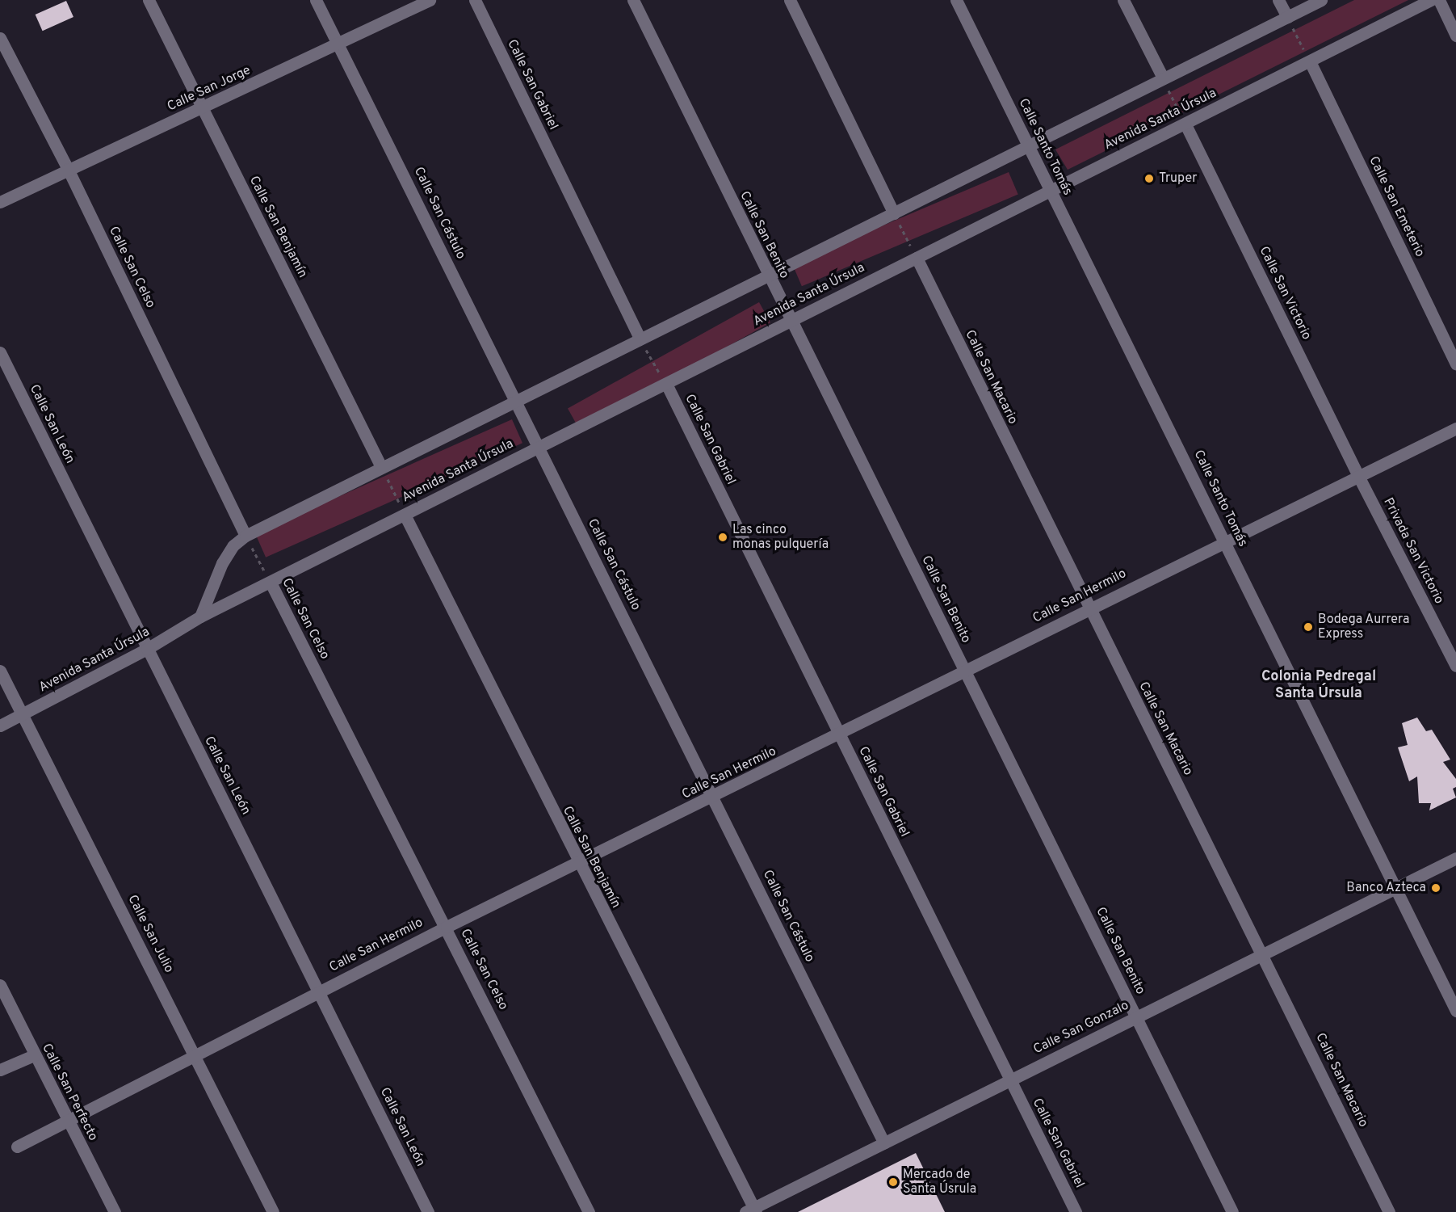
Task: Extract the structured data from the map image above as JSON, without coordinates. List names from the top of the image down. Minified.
{"streets":{"street":["Calle San Gabriel","Calle San Jorge","Avenida Santa Úrsula","Calle Santo Tomás","Calle San Emeterio","Calle San Cástulo","Calle San Benjamín","Calle San Benito","Calle San Celso","Calle San Victorio","Calle San Macario","Calle San León","Privada San Victorio","Calle San Hermilo","Calle San Julio","Calle San Gonzalo","Calle San Perfecto"]},"crossings":[["Calle San Gabriel","Avenida Santa Úrsula"],["Calle San Gabriel","Calle San Hermilo"],["Calle San Gabriel","Calle San Gonzalo"],["Calle San Jorge","Calle San Cástulo"],["Calle San Jorge","Calle San Benjamín"],["Calle San Jorge","Calle San Celso"],["Avenida Santa Úrsula","Calle Santo Tomás"],["Avenida Santa Úrsula","Calle San Emeterio"],["Avenida Santa Úrsula","Calle San Cástulo"],["Avenida Santa Úrsula","Calle San Benjamín"],["Avenida Santa Úrsula","Calle San Benito"],["Avenida Santa Úrsula","Calle San Celso"],["Avenida Santa Úrsula","Calle San Victorio"],["Avenida Santa Úrsula","Calle San Macario"],["Avenida Santa Úrsula","Calle San León"],["Avenida Santa Úrsula","Calle San Julio"],["Calle Santo Tomás","Calle San Hermilo"],["Calle Santo Tomás","Calle San Gonzalo"],["Calle San Cástulo","Calle San Hermilo"],["Calle San Cástulo","Calle San Gonzalo"],["Calle San Benjamín","Calle San Hermilo"],["Calle San Benjamín","Calle San Gonzalo"],["Calle San Benito","Calle San Hermilo"],["Calle San Benito","Calle San Gonzalo"],["Calle San Celso","Calle San Hermilo"],["Calle San Victorio","Privada San Victorio"],["Calle San Victorio","Calle San Hermilo"],["Calle San Macario","Calle San Hermilo"],["Calle San Macario","Calle San Gonzalo"],["Calle San León","Calle San Hermilo"],["Privada San Victorio","Calle San Hermilo"],["Calle San Hermilo","Calle San Julio"],["Calle San Hermilo","Calle San Perfecto"]],"districts":["Colonia Pedregal Santa Úrsula"],"places":["Truper","Las cinco monas pulquería","Bodega Aurrera Express","Banco Azteca","Mercado de Santa Úsrula"]}
